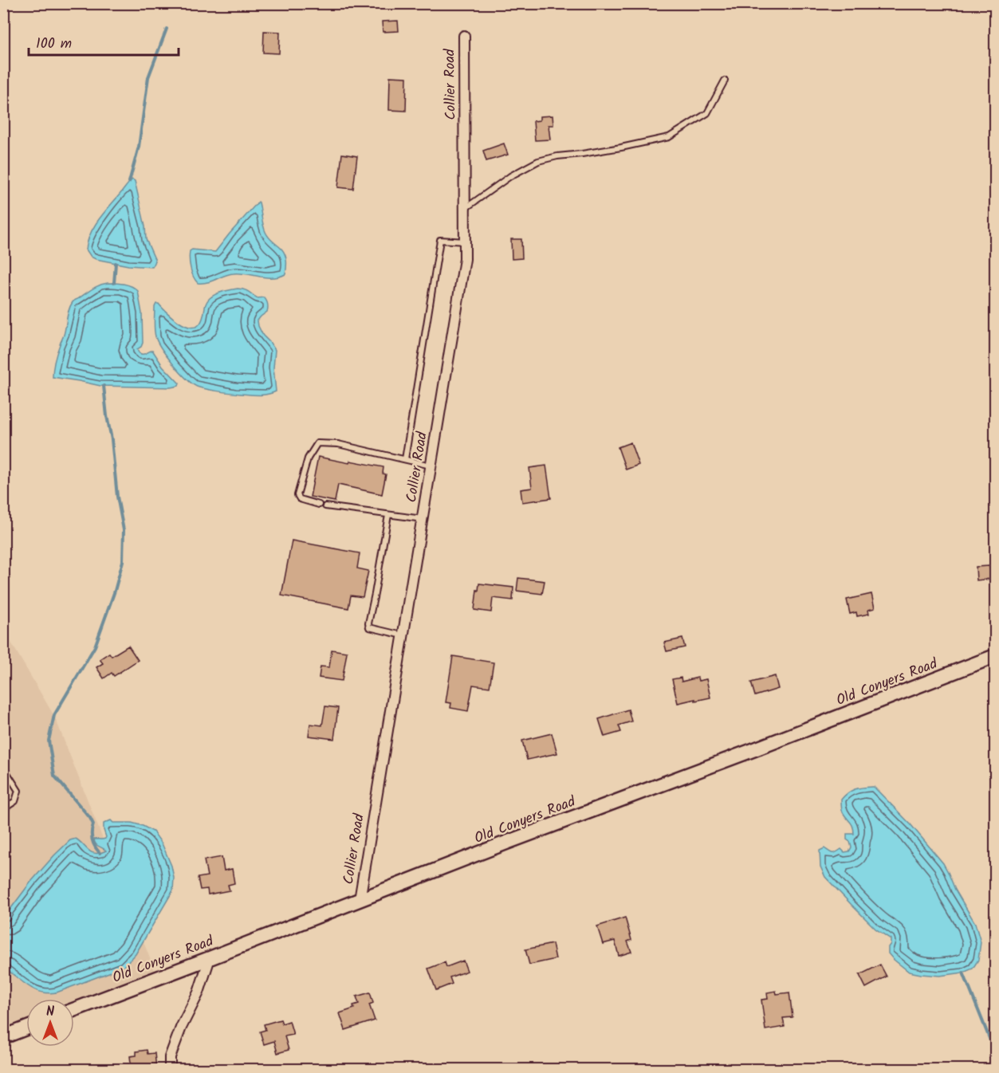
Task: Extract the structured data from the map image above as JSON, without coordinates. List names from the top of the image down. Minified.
{"streets":{"street":["Collier Road","Old Conyers Road"]},"crossings":[["Collier Road","Old Conyers Road"]],"scale_bar":"100 m","north":"top"}
